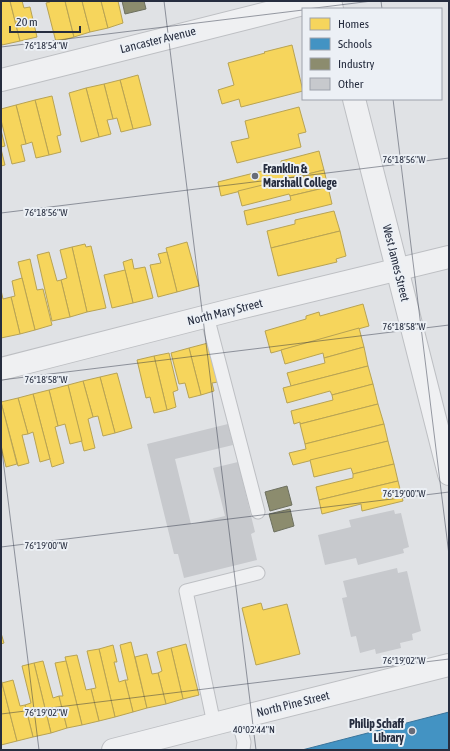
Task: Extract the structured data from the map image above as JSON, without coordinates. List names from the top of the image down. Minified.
{"streets":{"street":["Lancaster Avenue","West James Street","North Mary Street","North Pine Street"]},"crossings":[["West James Street","North Mary Street"]],"places":["Franklin & Marshall College","Philip Schaff Library"],"legend":["Homes","Schools","Industry","Other"],"scale_bar":"20 m","coordinates":["76°18'54\"W","76°18'56\"W","76°18'58\"W","76°19'00\"W","76°19'02\"W","40°02'44\"N"]}
